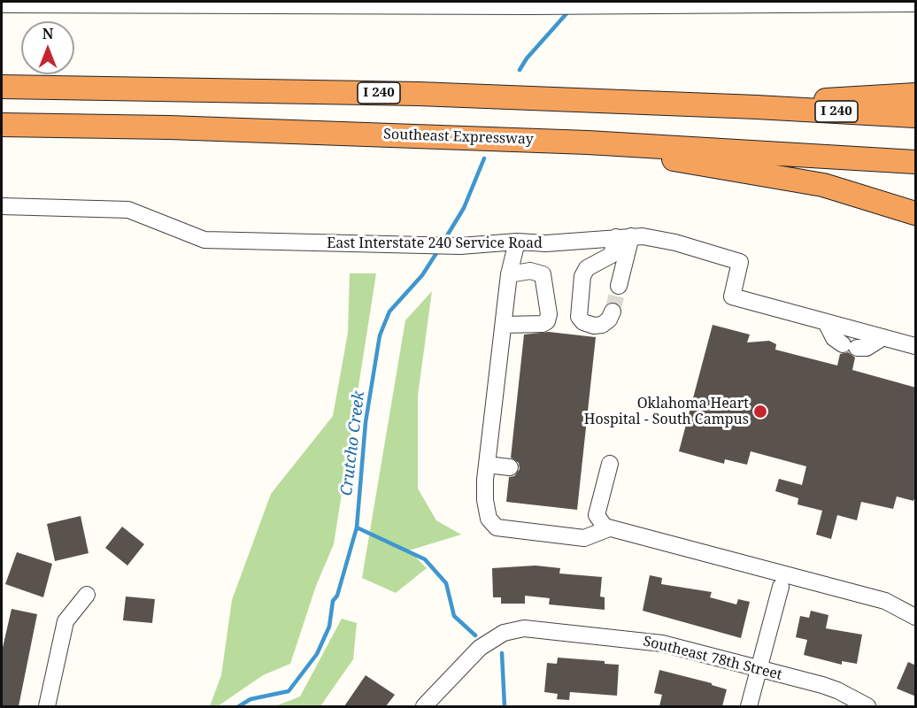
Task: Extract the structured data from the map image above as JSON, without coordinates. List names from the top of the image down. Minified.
{"streets":{"highway":["I 240","Southeast Expressway"],"street":["East Interstate 240 Service Road","Southeast 78th Street"]},"water":["Crutcho Creek"],"places":["Oklahoma Heart Hospital - South Campus"],"north":"top"}
